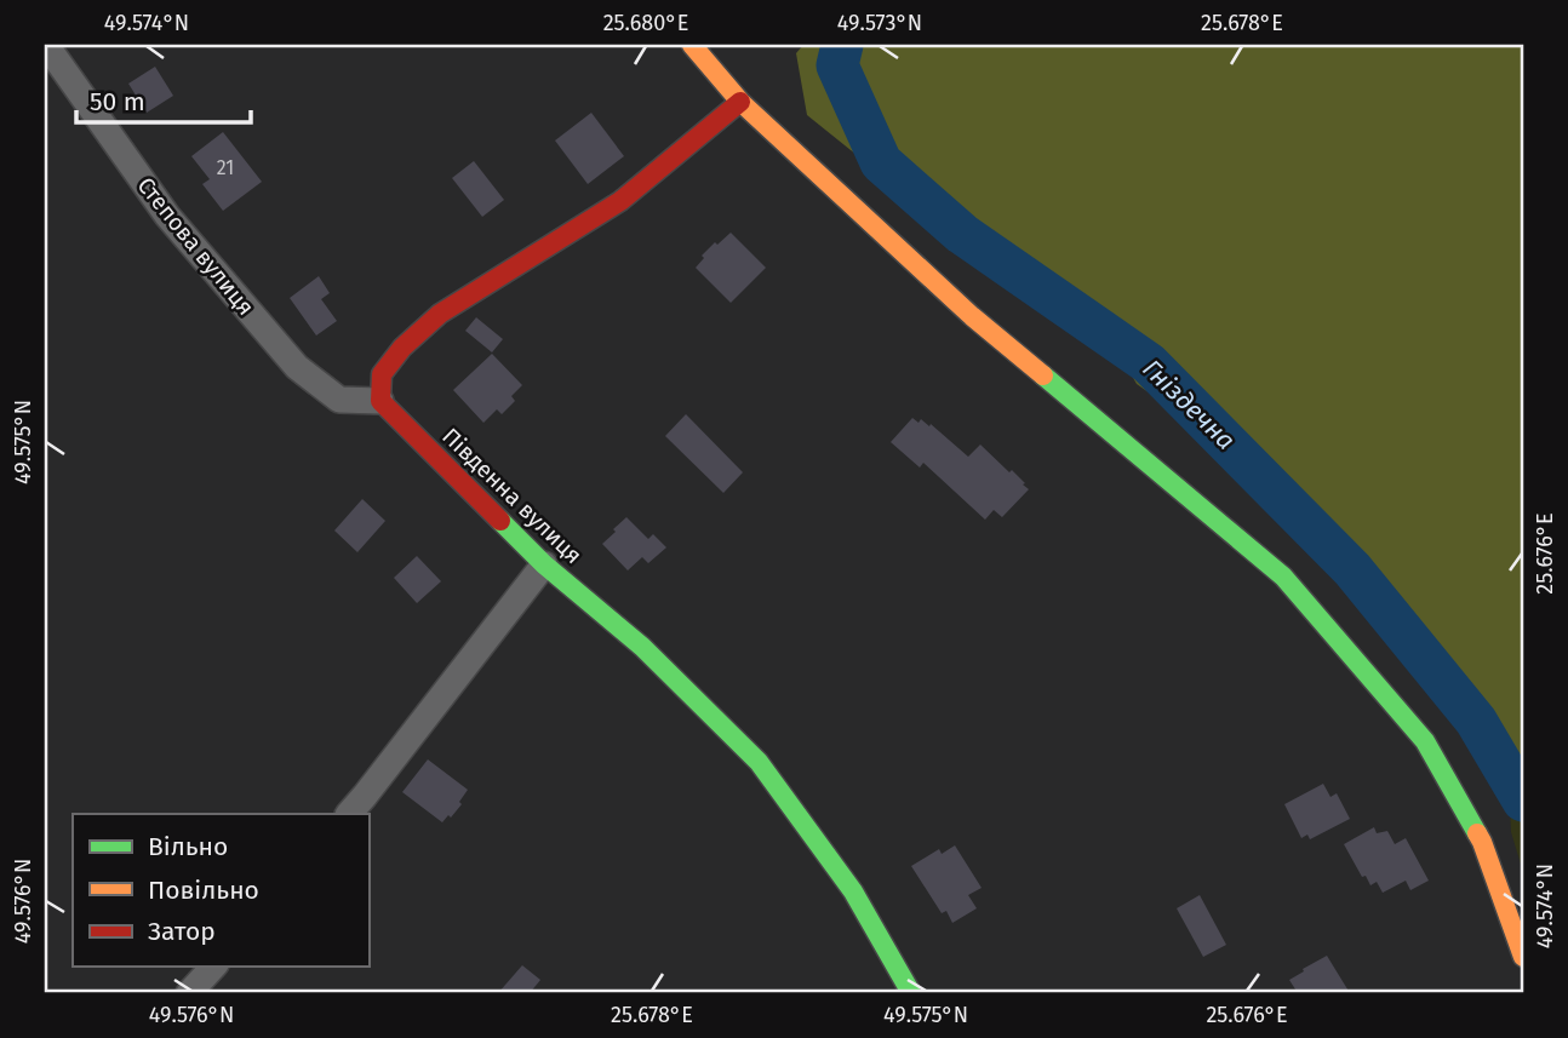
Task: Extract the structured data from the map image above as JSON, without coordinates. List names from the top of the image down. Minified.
{"streets":{"street":["Степова вулиця","Південна вулиця"]},"crossings":[["Степова вулиця","Південна вулиця"]],"water":["Гніздечна"],"house_numbers":["21"],"legend":["Вільно","Повільно","Затор"],"scale_bar":"50 m","coordinates":["49.574°N","25.680°E","49.573°N","25.678°E","49.575°N","25.676°E","49.576°N"]}
